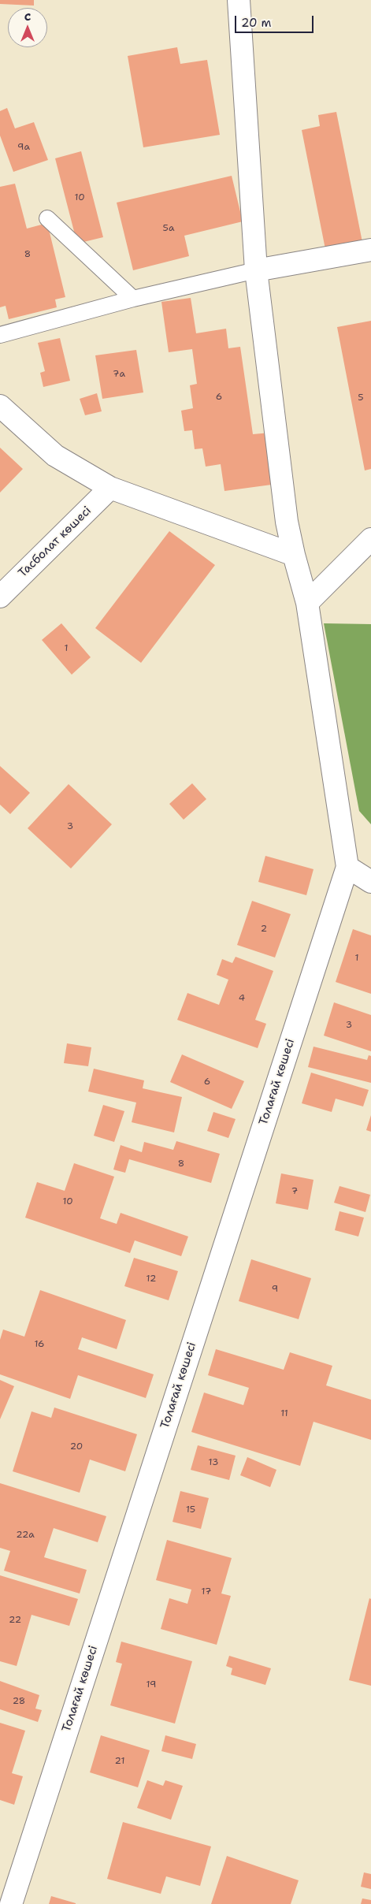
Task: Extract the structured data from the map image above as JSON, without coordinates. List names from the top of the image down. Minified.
{"streets":{"street":["Тасболат көшесі","Толағай көшесі"]},"house_numbers":["9а","10","5а","8","7а","6","5","1","3","2","1","4","3","6","8","7","10","12","9","16","11","20","13","15","22а","17","22","19","28","21"],"scale_bar":"20 m","north":"top"}
